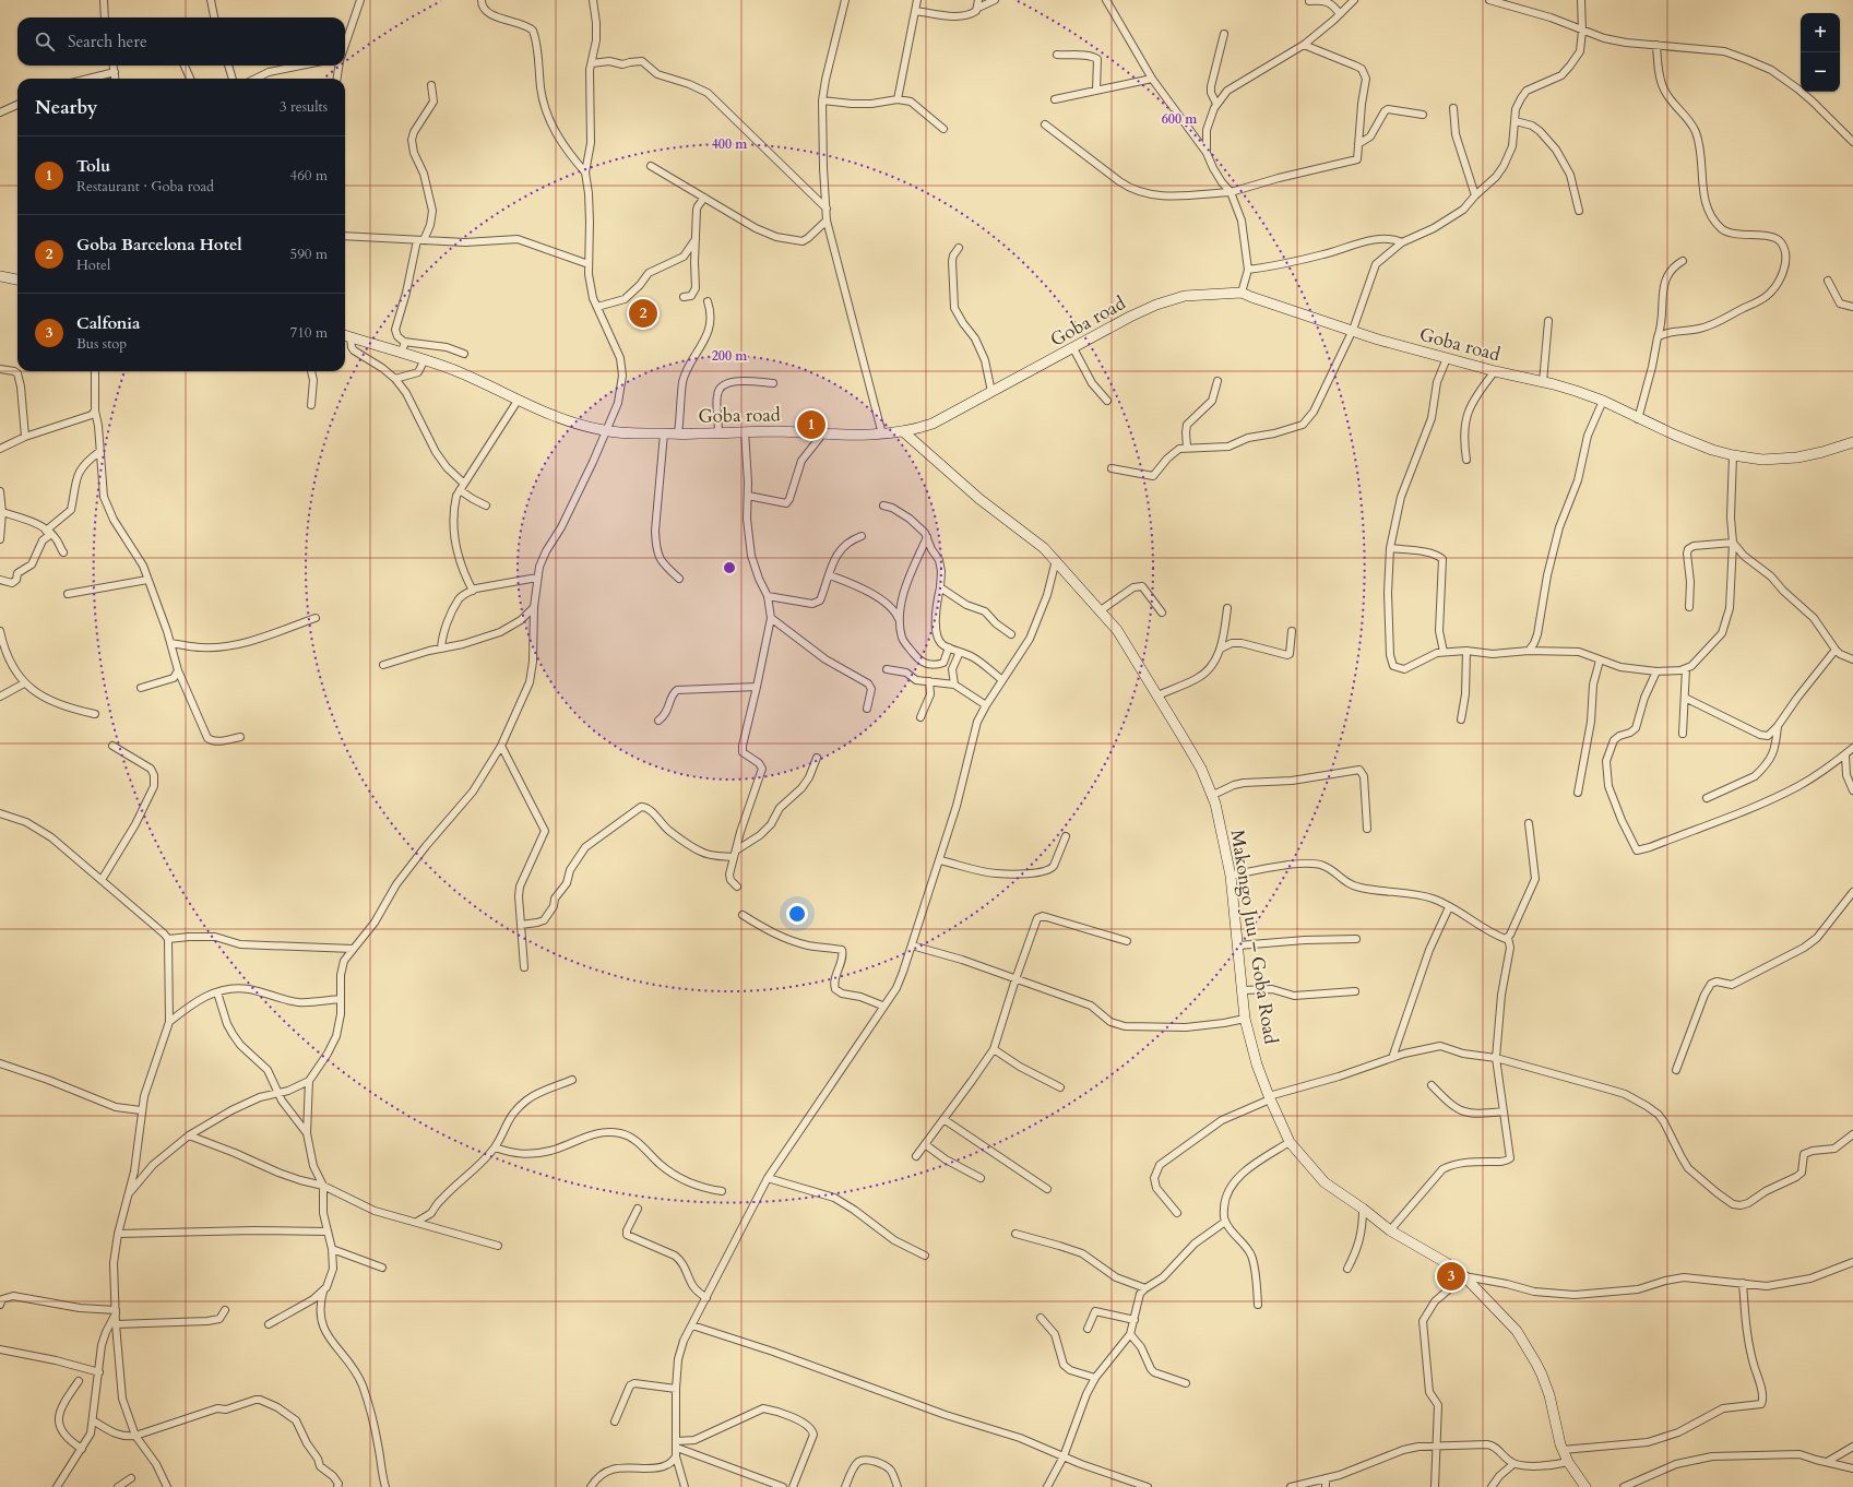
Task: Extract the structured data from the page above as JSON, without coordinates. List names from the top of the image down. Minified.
{"streets":{"street":["Goba road","Makongo Juu – Goba Road"]},"crossings":[["Goba road","Makongo Juu – Goba Road"]],"page":{"map_buttons":["+","−"],"search":"Search here","heading":["Nearby","3 results"],"list":[{"mark":"1","name":"Tolu","note":"Restaurant · Goba road","value":"460 m"},{"mark":"2","name":"Goba Barcelona Hotel","note":"Hotel","value":"590 m"},{"mark":"3","name":"Calfonia","note":"Bus stop","value":"710 m"}],"pins":["2","1","3"]},"rings":["600 m","400 m","200 m"]}
